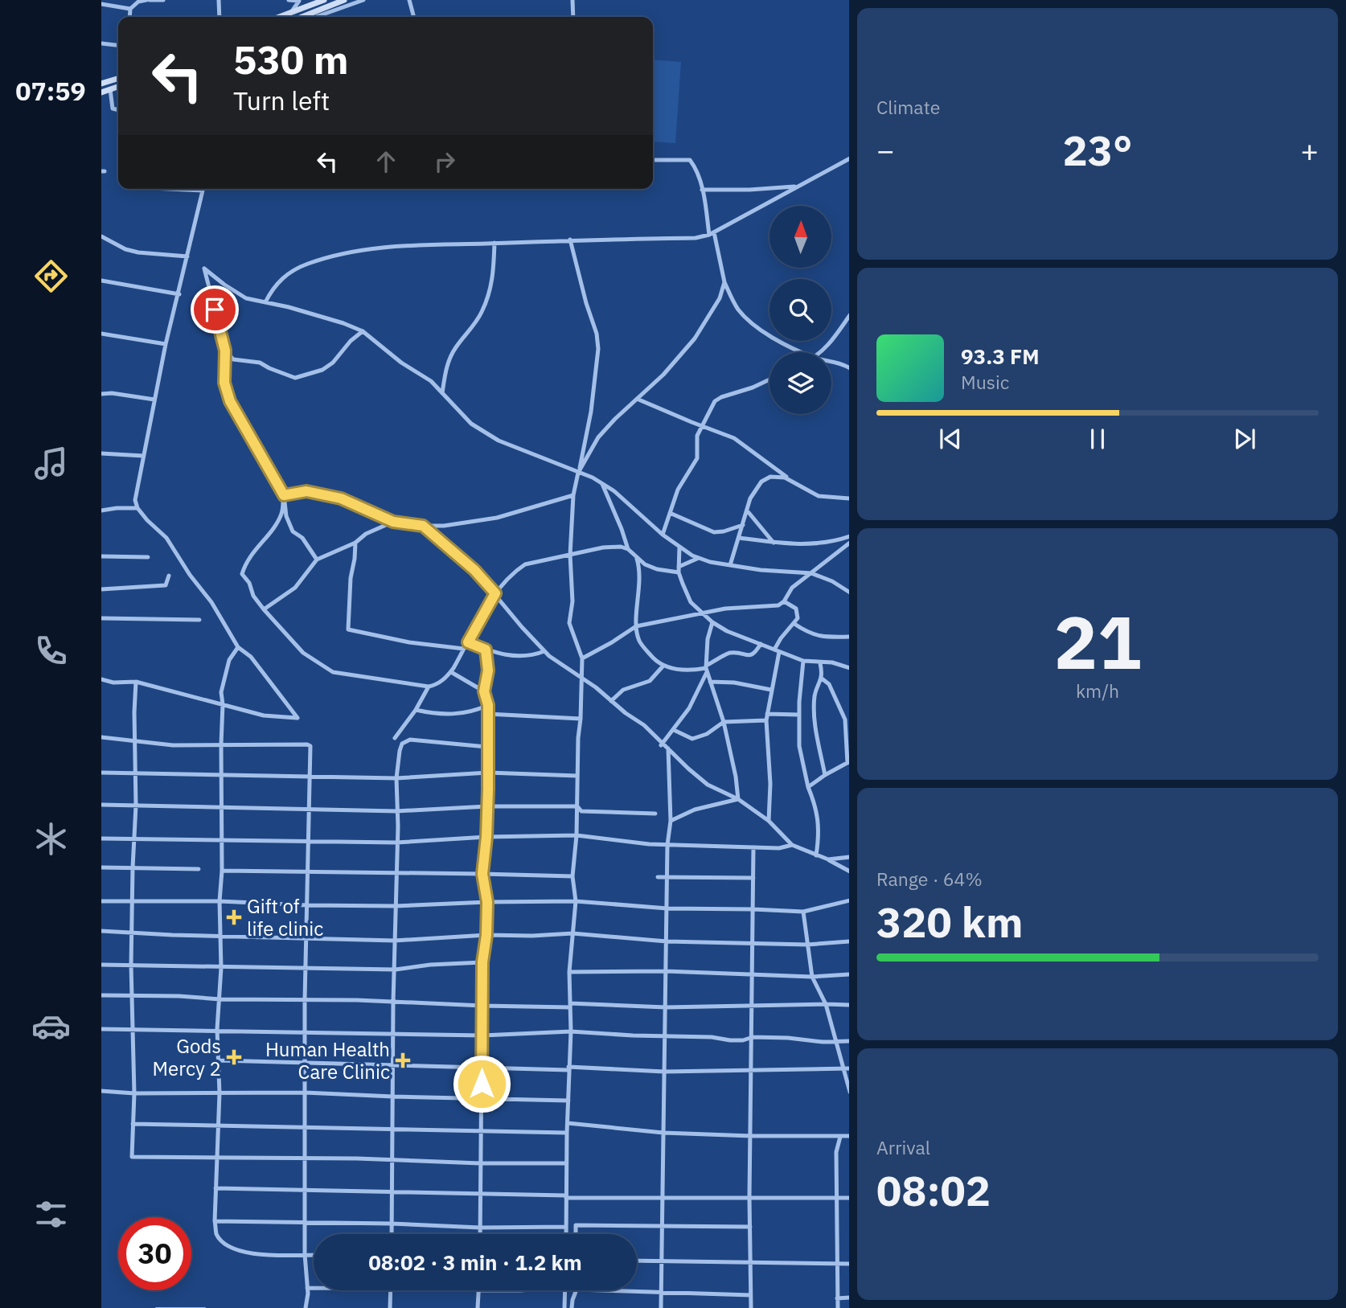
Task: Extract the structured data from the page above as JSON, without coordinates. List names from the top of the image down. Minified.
{"places":{"health":["Gift of life clinic","Gods Mercy 2","Human Health Care Clinic"]},"north":"top","page":{"tabs":"07:59","tile":["Climate",["21","km/h"],["Range · 64%","320 km"],["Arrival","08:02"]],"turn":["530 m","Turn left"],"heat":["−","23°","+"],"song":["93.3 FM","Music"],"limit":"30","trip":"08:02 · 3 min · 1.2 km"}}
